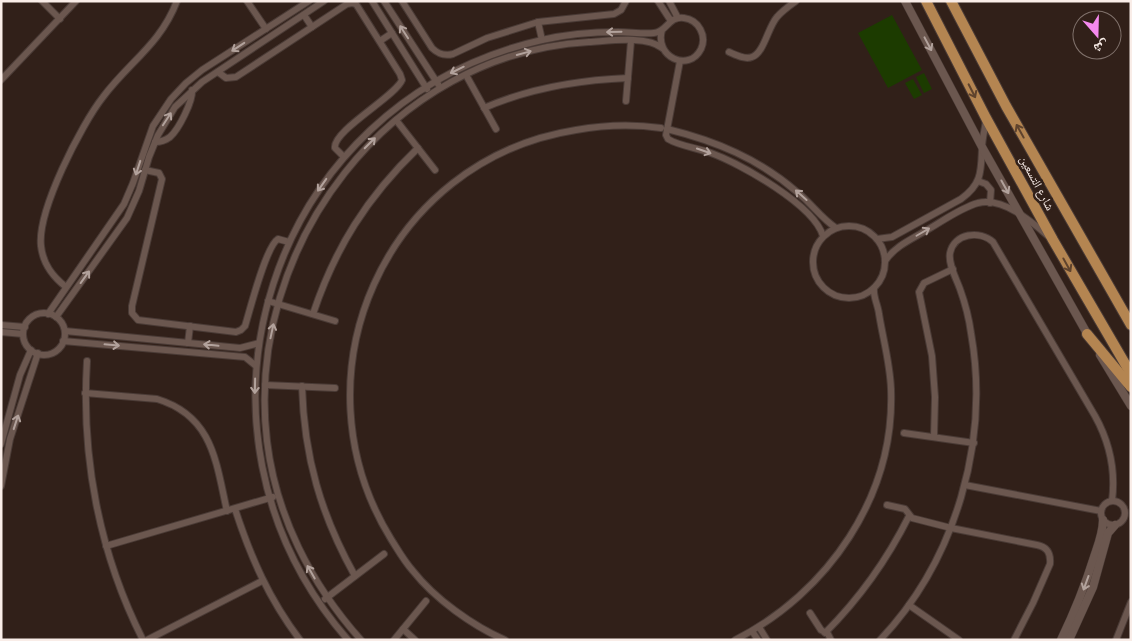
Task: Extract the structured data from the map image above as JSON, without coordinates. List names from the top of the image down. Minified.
{"streets":{"main road":["شارع التسعين"]},"north":"bottom"}
